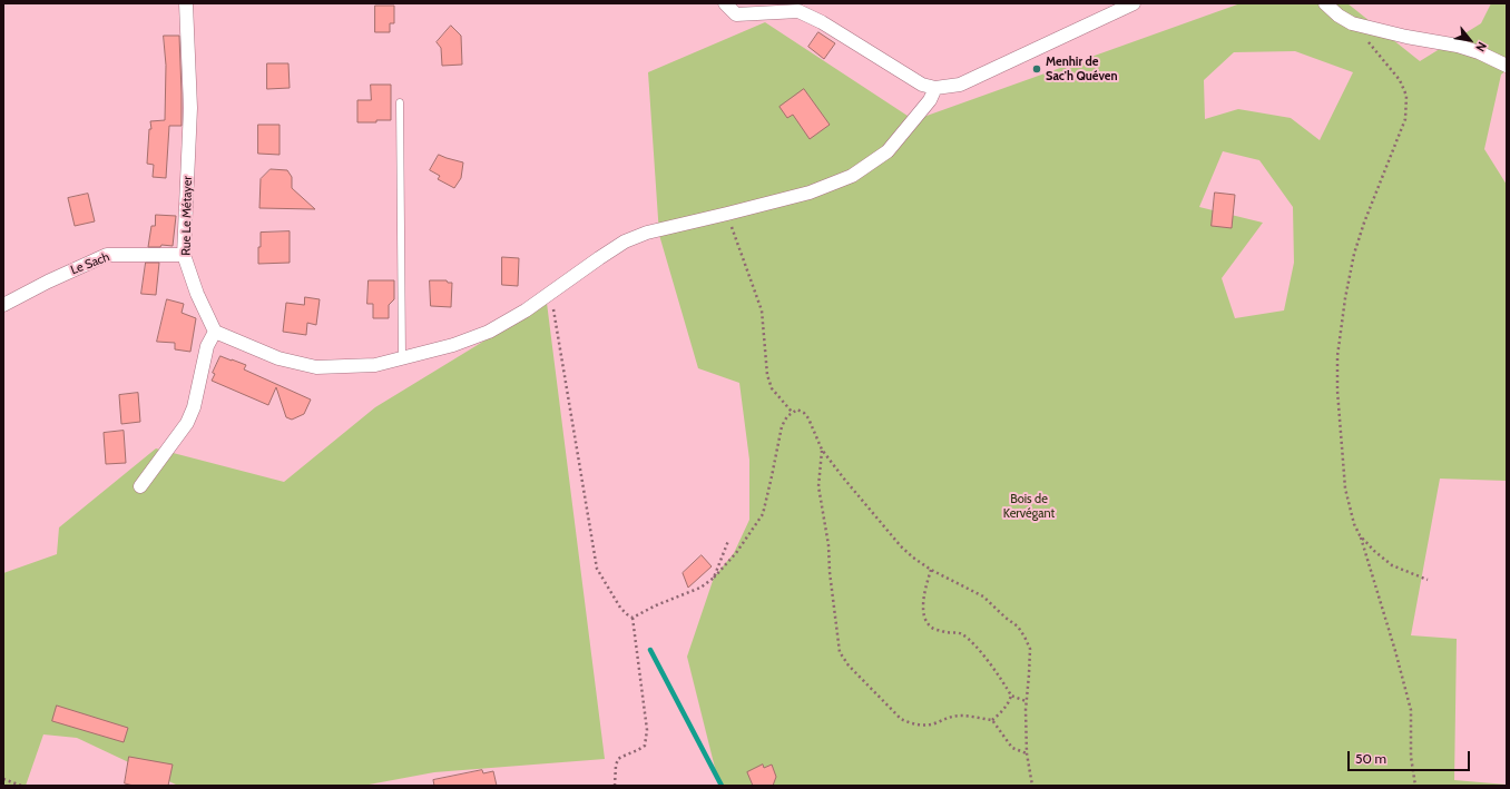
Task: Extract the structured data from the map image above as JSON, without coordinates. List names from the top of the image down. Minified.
{"streets":{"street":["Rue Le Métayer","Le Sach"]},"crossings":[["Rue Le Métayer","Le Sach"]],"parks":["Bois de Kervégant"],"places":["Menhir de Sac'h Quéven"],"scale_bar":"50 m","north":"bottom right"}
